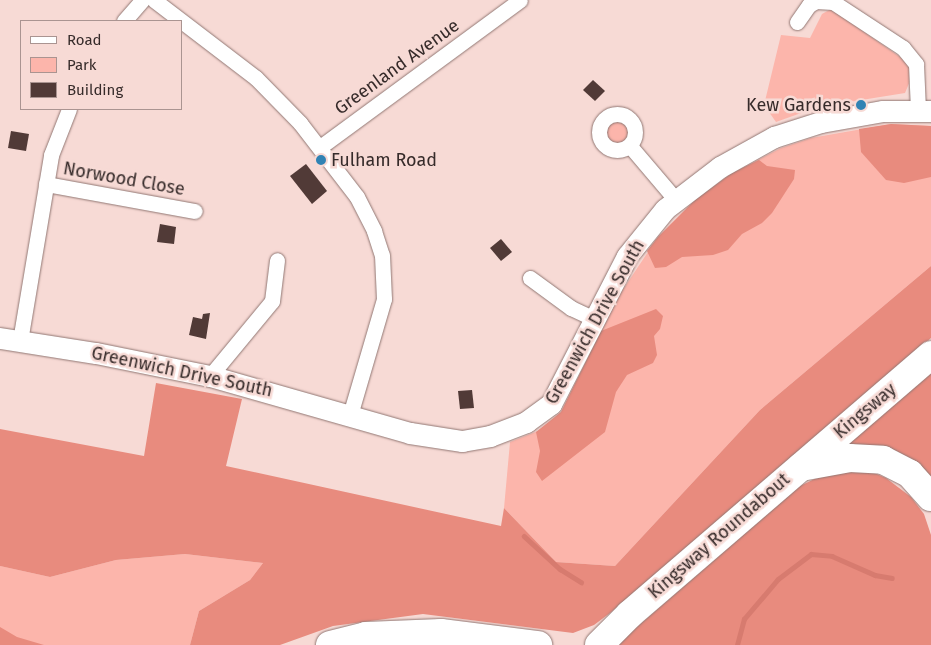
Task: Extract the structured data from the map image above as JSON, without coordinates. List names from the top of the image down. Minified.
{"streets":{"highway":["Kingsway","Kingsway Roundabout"],"street":["Greenland Avenue","Norwood Close","Greenwich Drive South"]},"crossings":[["Kingsway","Kingsway Roundabout"]],"places":["Kew Gardens","Fulham Road"],"legend":["Road","Park","Building"]}
